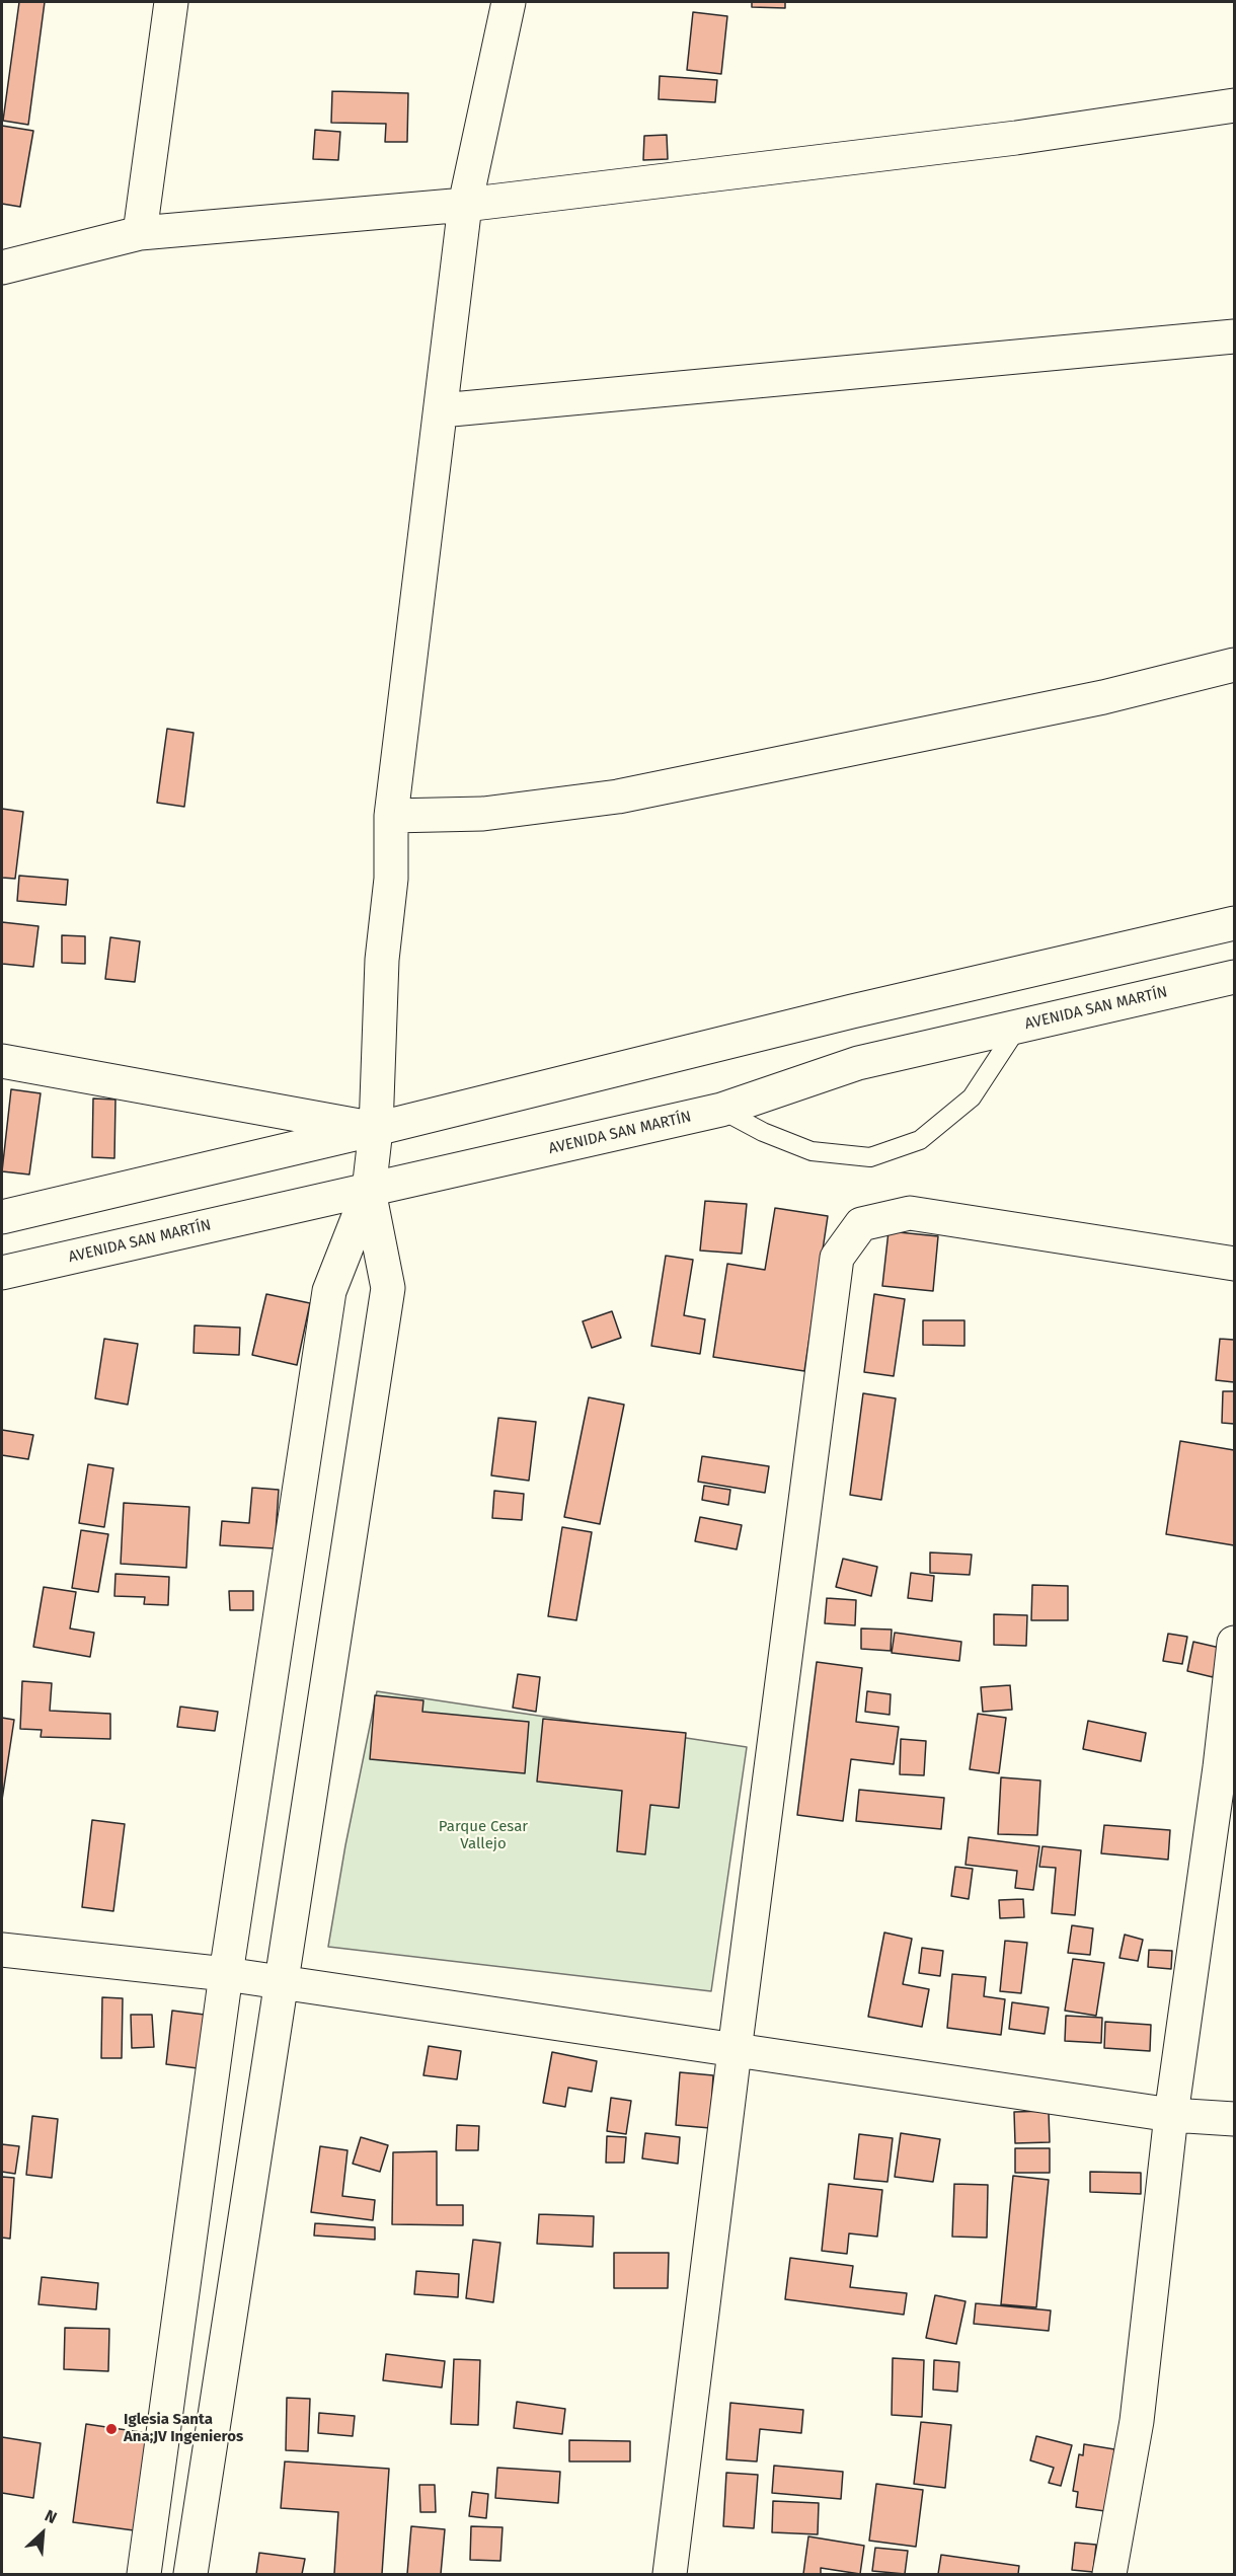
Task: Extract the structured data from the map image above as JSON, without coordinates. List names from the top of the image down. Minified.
{"streets":{"street":["AVENIDA SAN MARTÍN"]},"parks":["Parque Cesar Vallejo"],"places":["Iglesia Santa Ana;JV Ingenieros"],"north":"top right"}
